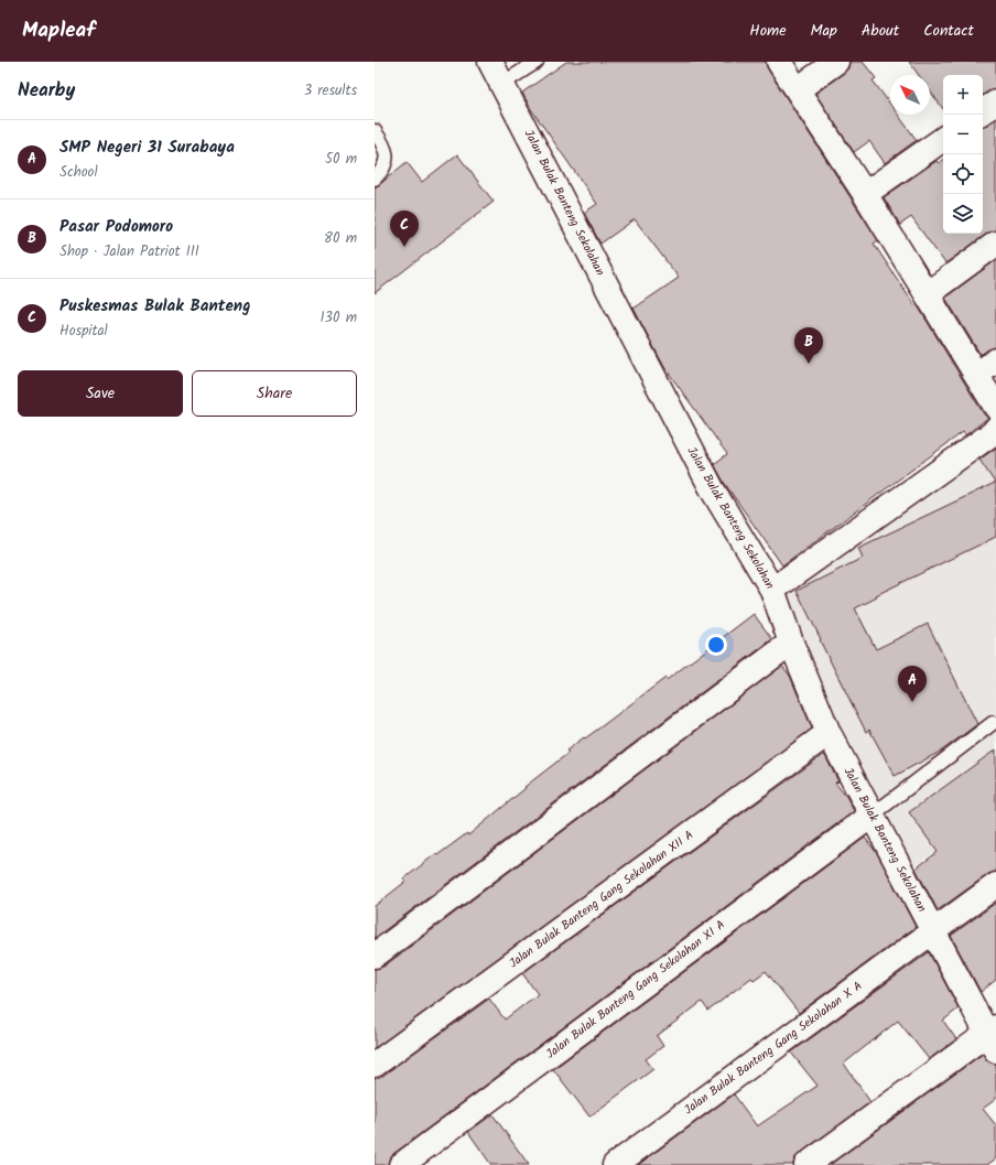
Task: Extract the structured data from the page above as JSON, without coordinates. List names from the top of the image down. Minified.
{"streets":{"street":["Jalan Bulak Banteng Sekolahan","Jalan Bulak Banteng Gang Sekolahan XII A","Jalan Bulak Banteng Gang Sekolahan XI A","Jalan Bulak Banteng Gang Sekolahan X A"]},"crossings":[["Jalan Bulak Banteng Sekolahan","Jalan Bulak Banteng Gang Sekolahan XII A"],["Jalan Bulak Banteng Sekolahan","Jalan Bulak Banteng Gang Sekolahan XI A"],["Jalan Bulak Banteng Sekolahan","Jalan Bulak Banteng Gang Sekolahan X A"]],"north":"top left","page":{"header":"Mapleaf","nav":["Home","Map","About","Contact"],"heading":["Nearby","3 results"],"map_buttons":["+","−"],"list":[{"mark":"A","name":"SMP Negeri 31 Surabaya","note":"School","value":"50 m"},{"mark":"B","name":"Pasar Podomoro","note":"Shop · Jalan Patriot III","value":"80 m"},{"mark":"C","name":"Puskesmas Bulak Banteng","note":"Hospital","value":"130 m"}],"pins":["C","B","A"],"buttons":["Save","Share"]}}
